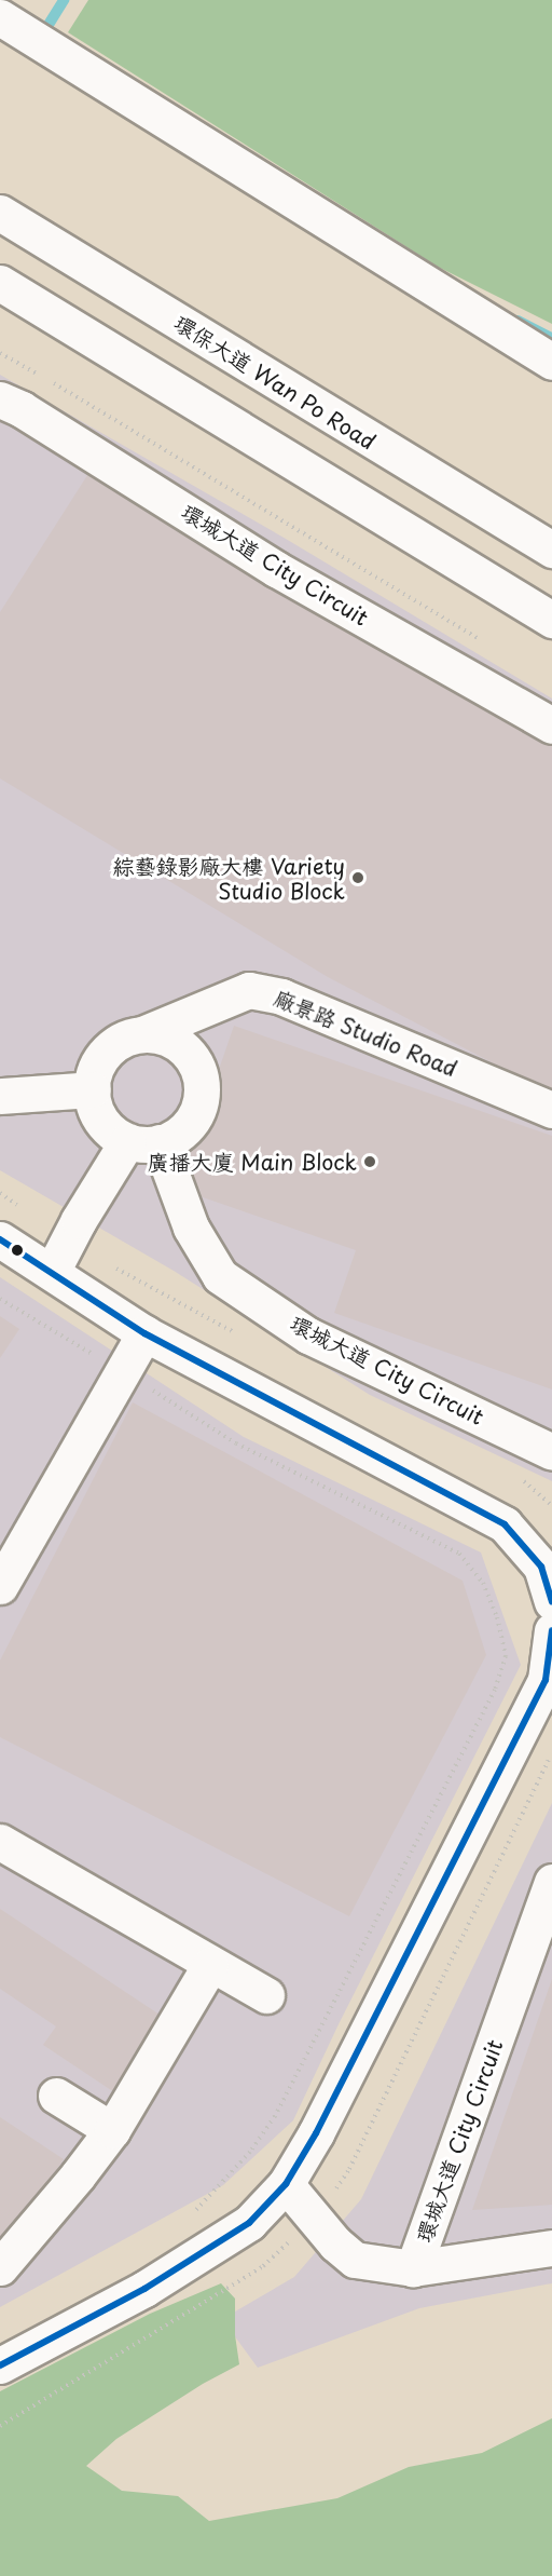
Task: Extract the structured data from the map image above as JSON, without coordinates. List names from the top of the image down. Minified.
{"streets":{"street":["環保大道 Wan Po Road","環城大道 City Circuit","廠景路 Studio Road"]},"crossings":[["環城大道 City Circuit","廠景路 Studio Road"]],"places":["綜藝錄影廠大樓 Variety Studio Block","廣播大廈 Main Block"]}
